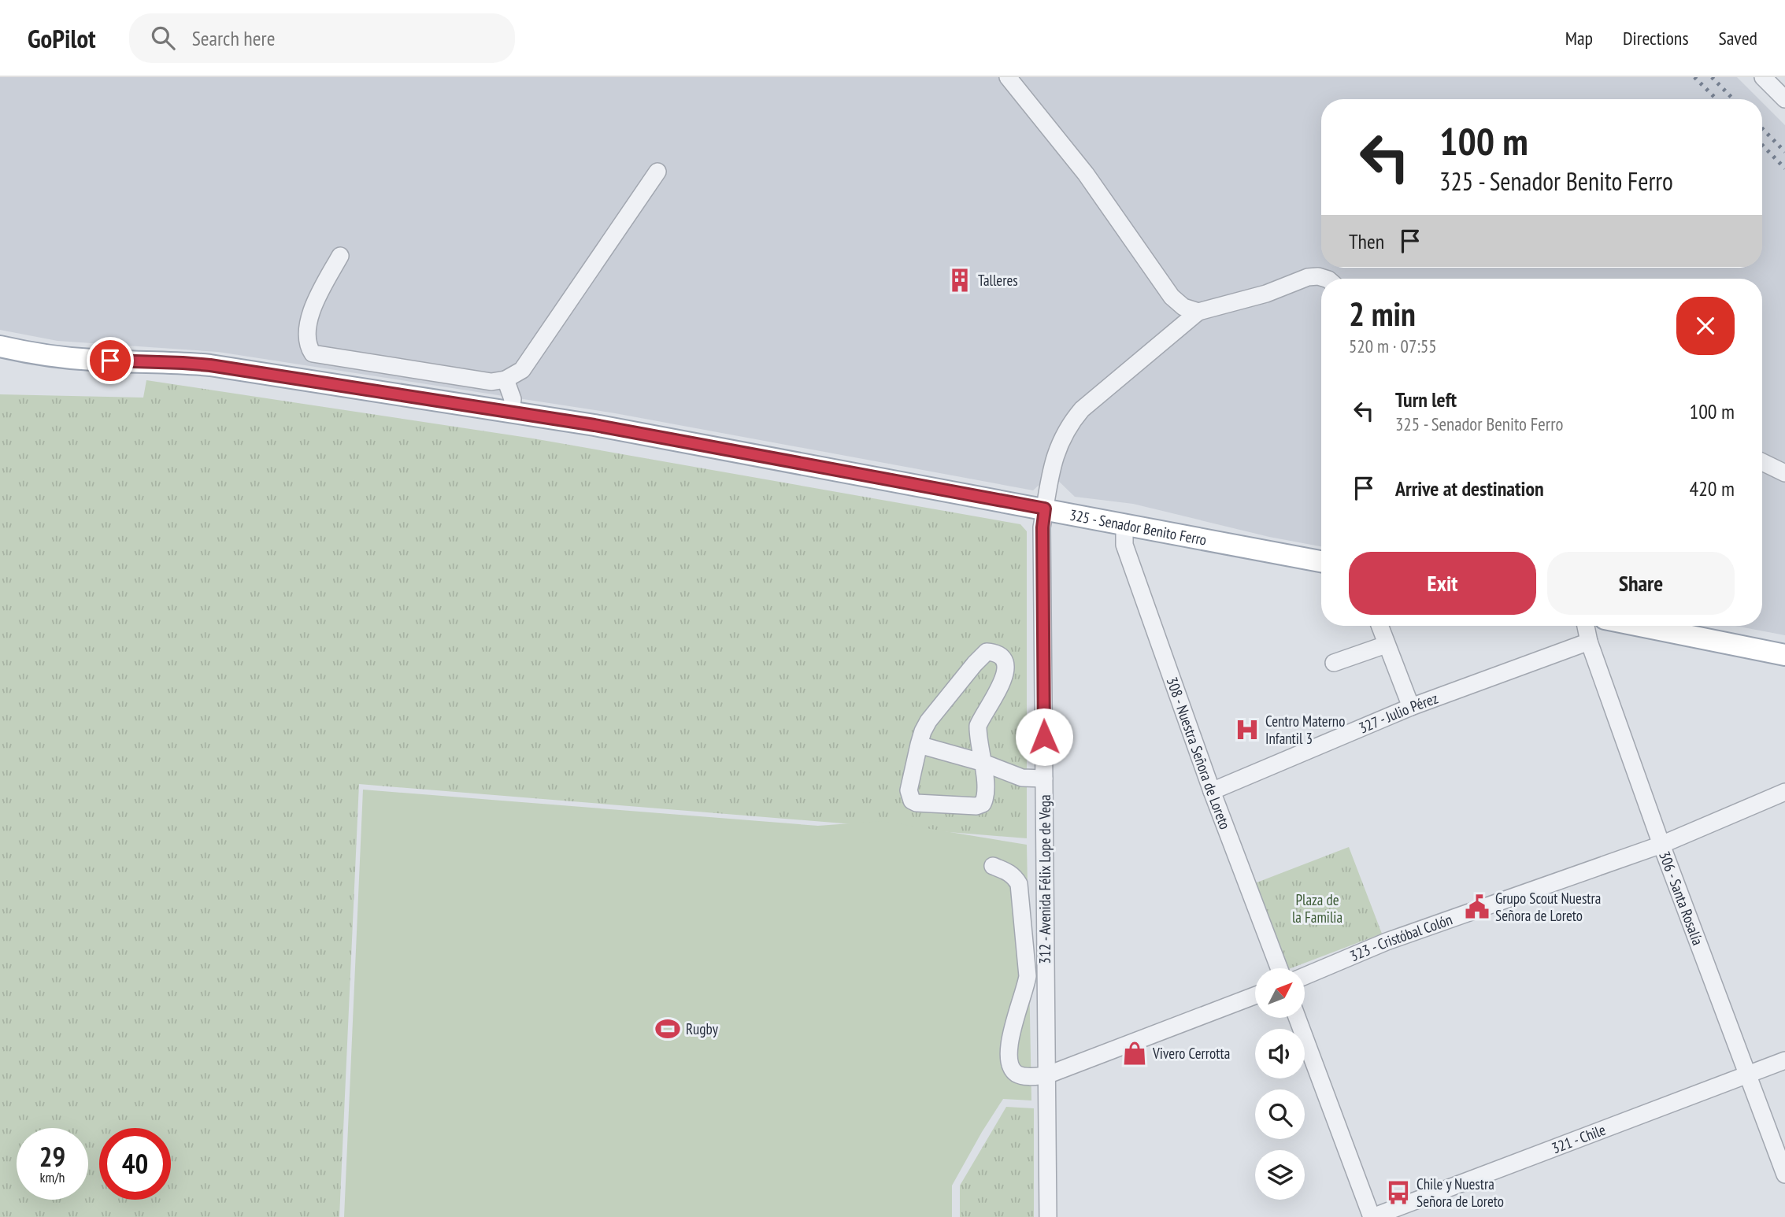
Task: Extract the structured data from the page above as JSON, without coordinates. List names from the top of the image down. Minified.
{"streets":{"main road":["325 - Senador Benito Ferro"],"street":["327 - Julio Pérez","308 - Nuestra Señora de Loreto","312 - Avenida Félix Lope de Vega","306 - Santa Rosalía","323 - Cristóbal Colón","321 - Chile"]},"crossings":[["325 - Senador Benito Ferro","308 - Nuestra Señora de Loreto"],["325 - Senador Benito Ferro","312 - Avenida Félix Lope de Vega"],["327 - Julio Pérez","308 - Nuestra Señora de Loreto"],["327 - Julio Pérez","306 - Santa Rosalía"],["306 - Santa Rosalía","323 - Cristóbal Colón"],["306 - Santa Rosalía","321 - Chile"]],"parks":["Plaza de la Familia"],"places":{"building":["Talleres"],"hospital":["Centro Materno Infantil 3"],"public building":["Grupo Scout Nuestra Señora de Loreto"],"sports":["Rugby"],"shop":["Vivero Cerrotta"],"bus stop":["Chile y Nuestra Señora de Loreto"]},"north":"top right","page":{"header":"GoPilot","search":"Search here","nav":["Map","Directions","Saved"],"turn":["100 m","325 - Senador Benito Ferro"],"then":"Then","heading":["2 min","520 m · 07:55"],"list":[{"name":"Turn left","note":"325 - Senador Benito Ferro","value":"100 m"},{"name":"Arrive at destination","value":"420 m"}],"buttons":["Exit","Share"],"speed":"29 km/h","limit":"40"}}
